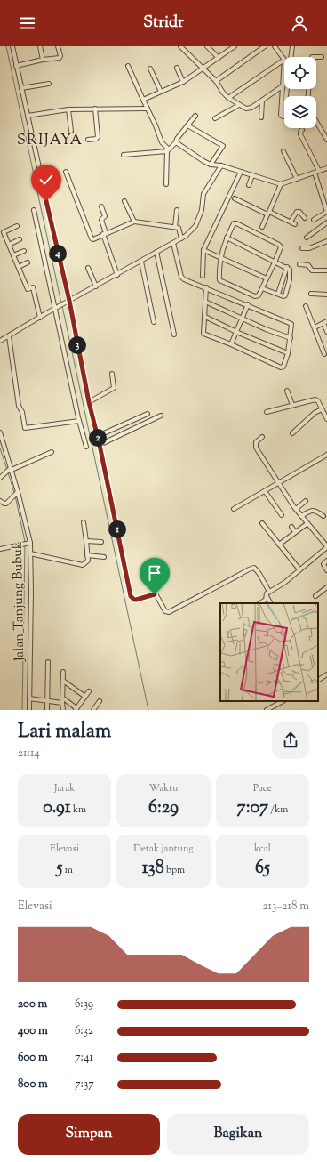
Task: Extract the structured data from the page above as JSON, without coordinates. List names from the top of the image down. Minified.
{"streets":{"street":["Jalan Tanjung Bubuk"]},"districts":["SRIJAYA"],"page":{"header":"Stridr","pins":["4","3","2","1"],"heading":["Lari malam","21:14"],"stats":[["Jarak","0.91 km"],["Waktu","6:29"],["Pace","7:07 /km"],["Elevasi","5 m"],["Detak jantung","138 bpm"],["kcal","65"]],"chart":["Elevasi","213–218 m"],"list":[{"name":"200 m","note":"6:39"},{"name":"400 m","note":"6:32"},{"name":"600 m","note":"7:41"},{"name":"800 m","note":"7:37"}],"buttons":["Simpan","Bagikan"]}}
